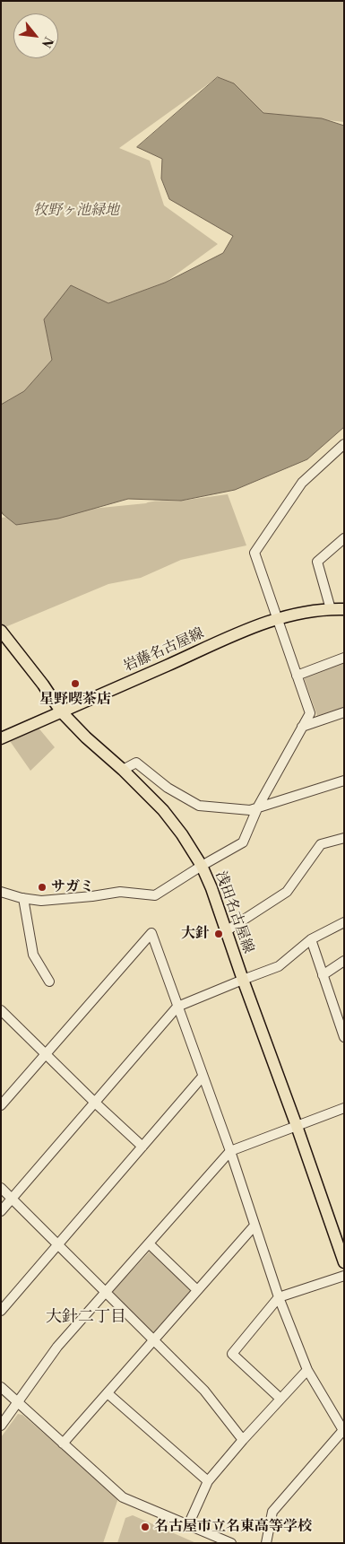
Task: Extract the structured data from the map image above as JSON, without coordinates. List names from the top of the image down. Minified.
{"streets":{"main road":["岩藤名古屋線","浅田名古屋線"]},"crossings":[["岩藤名古屋線","浅田名古屋線"]],"districts":["大針二丁目"],"parks":["牧野ヶ池緑地"],"places":["星野喫茶店","サガミ","大針","名古屋市立名東高等学校"],"north":"bottom right"}
